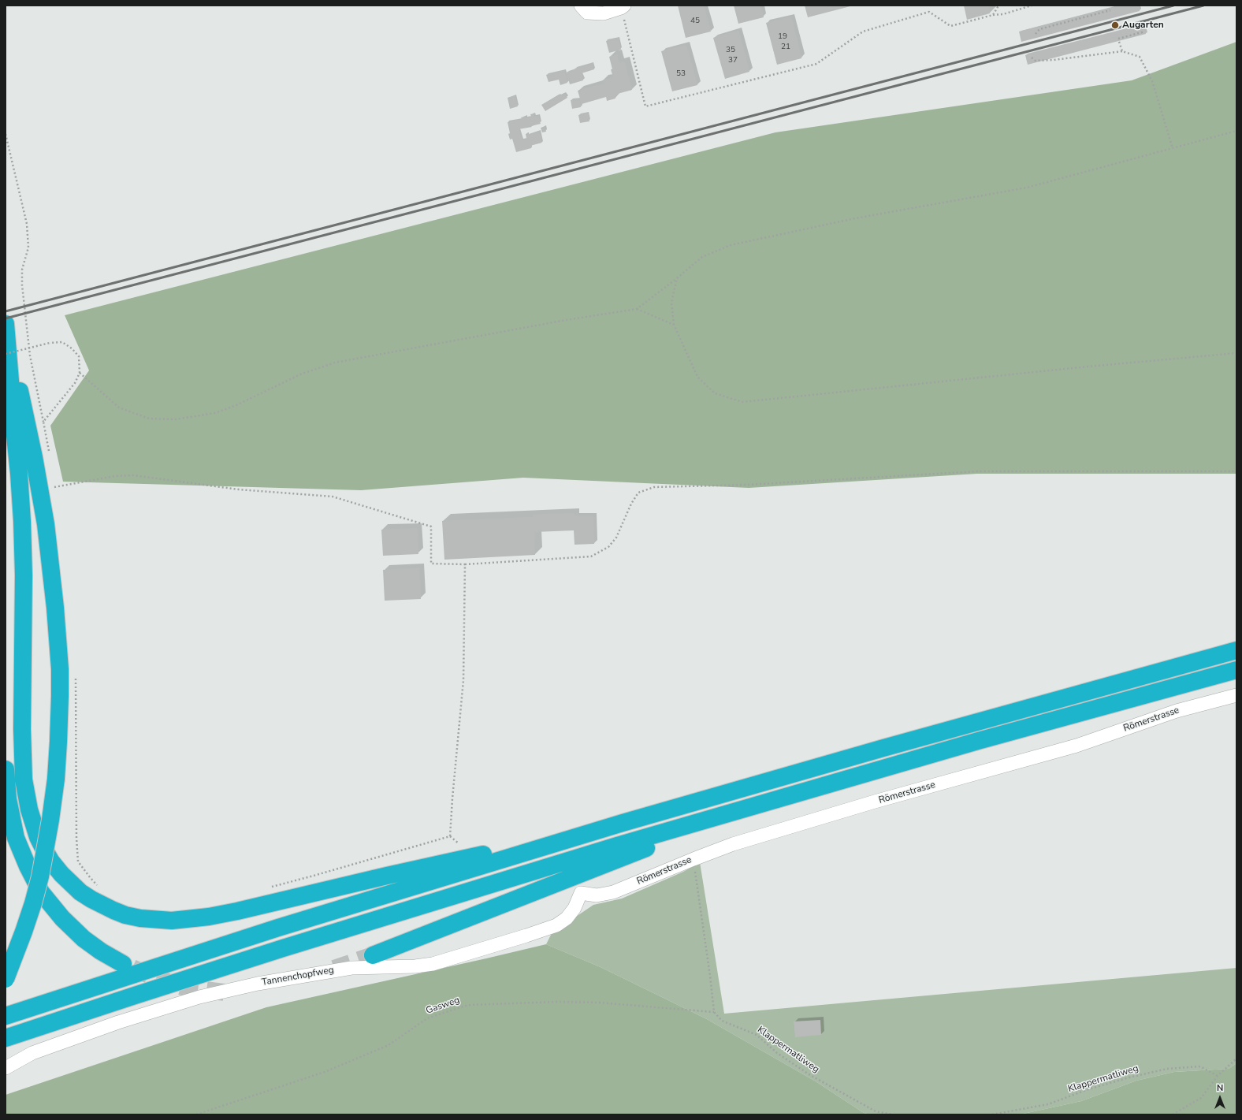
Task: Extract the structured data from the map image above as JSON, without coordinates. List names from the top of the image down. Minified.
{"streets":{"street":["Römerstrasse","Tannenchopfweg"],"path":["Gasweg","Klappermatliweg"]},"crossings":[["Römerstrasse","Tannenchopfweg"],["Gasweg","Klappermatliweg"]],"places":["Augarten"],"house_numbers":["45","19","21","35","37","53"],"north":"top"}
